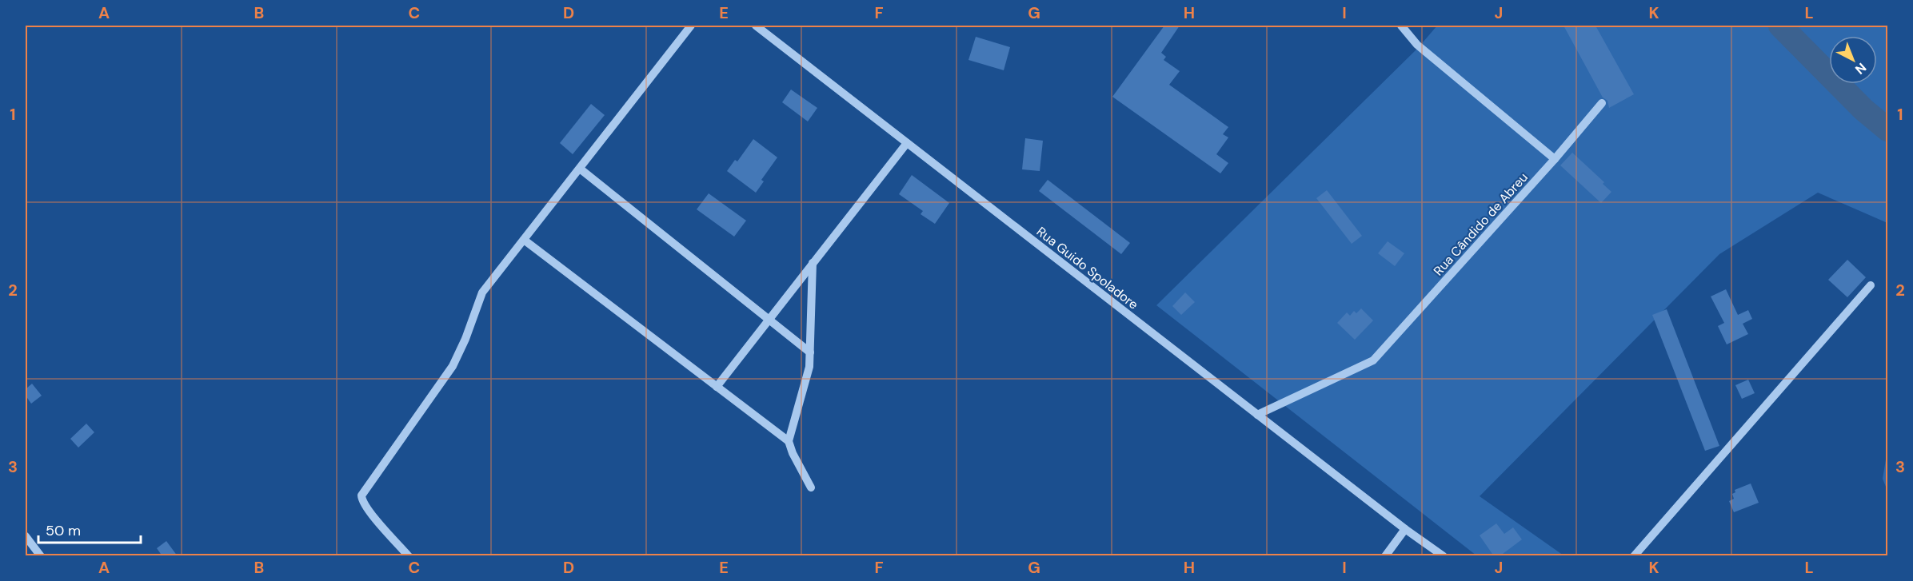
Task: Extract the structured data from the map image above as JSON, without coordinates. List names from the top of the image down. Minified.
{"streets":{"street":["Rua Cândido de Abreu","Rua Guido Spoladore"]},"crossings":[["Rua Cândido de Abreu","Rua Guido Spoladore"]],"scale_bar":"50 m","north":"bottom right","grid":{"columns":["A","B","C","D","E","F","G","H","I","J","K","L"],"rows":["1","2","3"]}}
